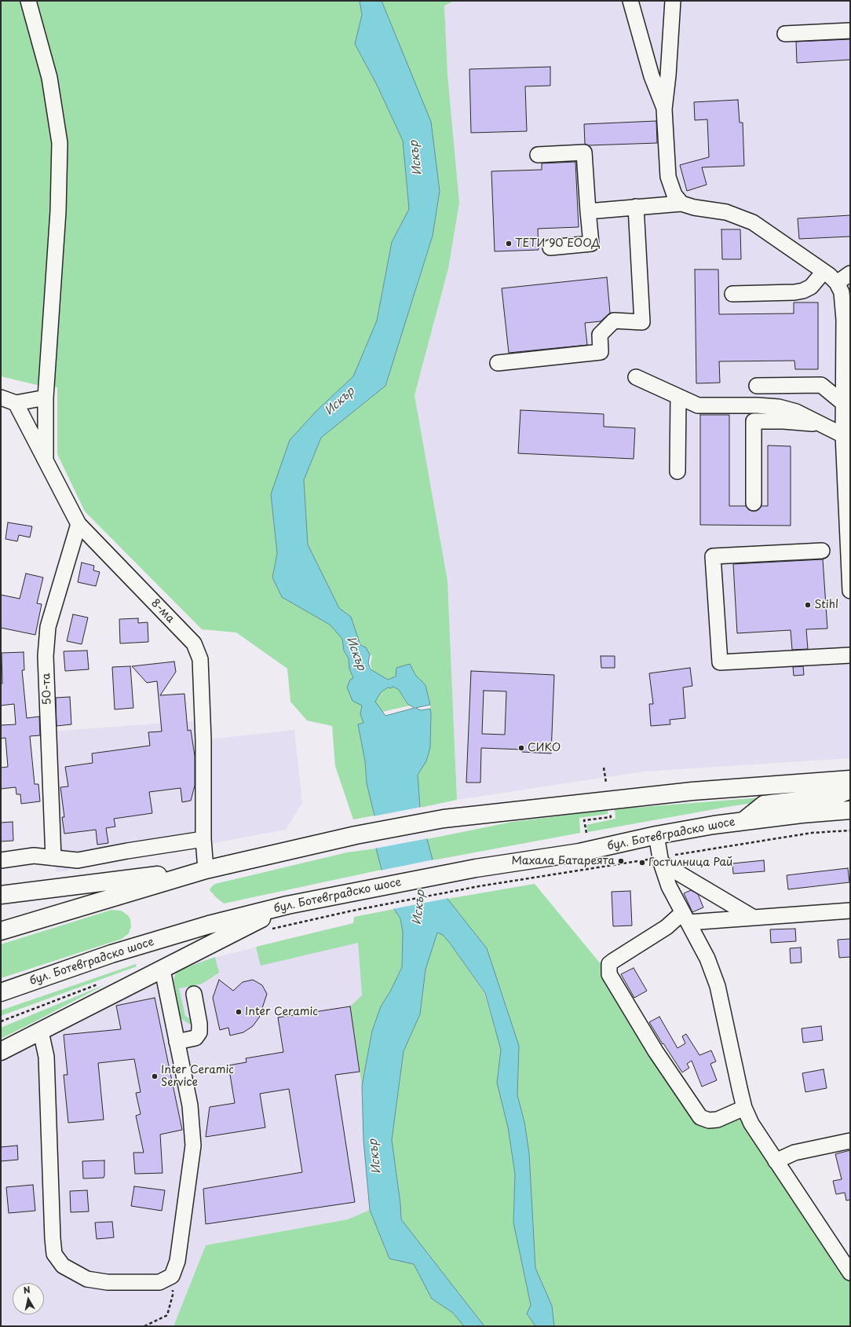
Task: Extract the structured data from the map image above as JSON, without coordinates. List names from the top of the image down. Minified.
{"streets":{"main road":["бул. Ботевградско шосе"],"street":["8-ма","50-та"]},"crossings":[["8-ма","50-та"]],"water":["Искър"],"places":["ТЕТИ 90 ЕООД","Stihl","СИКО","Махала Батареята","Гостилница Рай","Inter Ceramic","Inter Ceramic Service"],"north":"top"}
